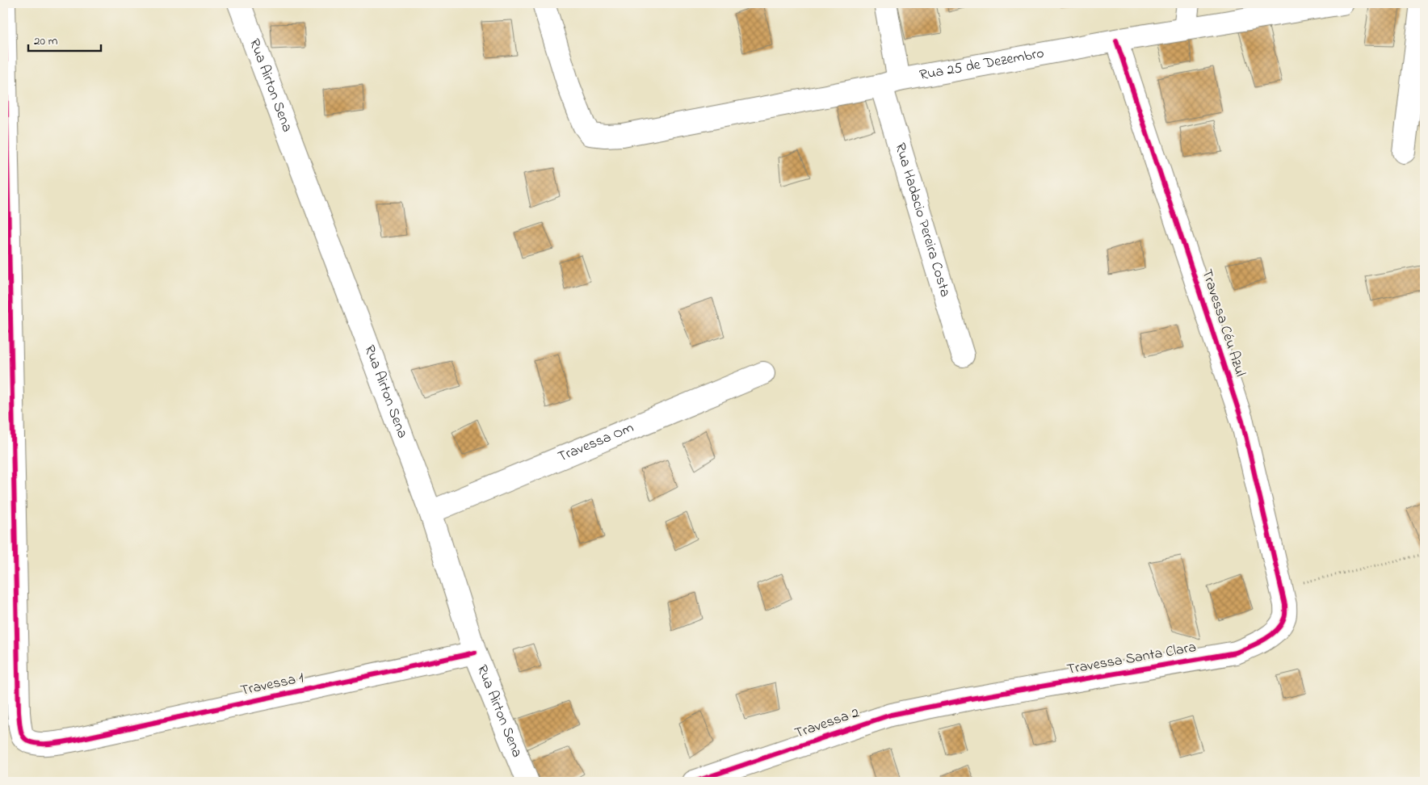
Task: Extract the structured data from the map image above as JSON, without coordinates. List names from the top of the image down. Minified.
{"streets":{"street":["Rua 25 de Dezembro","Rua Airton Sena","Rua Hadacio Pereira Costa","Travessa Céu Azul","Travessa Om","Travessa Santa Clara","Travessa 1","Travessa 2"]},"crossings":[["Rua 25 de Dezembro","Rua Hadacio Pereira Costa"],["Rua 25 de Dezembro","Travessa Céu Azul"],["Rua Airton Sena","Travessa Om"],["Rua Airton Sena","Travessa 1"],["Travessa Céu Azul","Travessa Santa Clara"],["Travessa Santa Clara","Travessa 2"]],"scale_bar":"20 m"}
